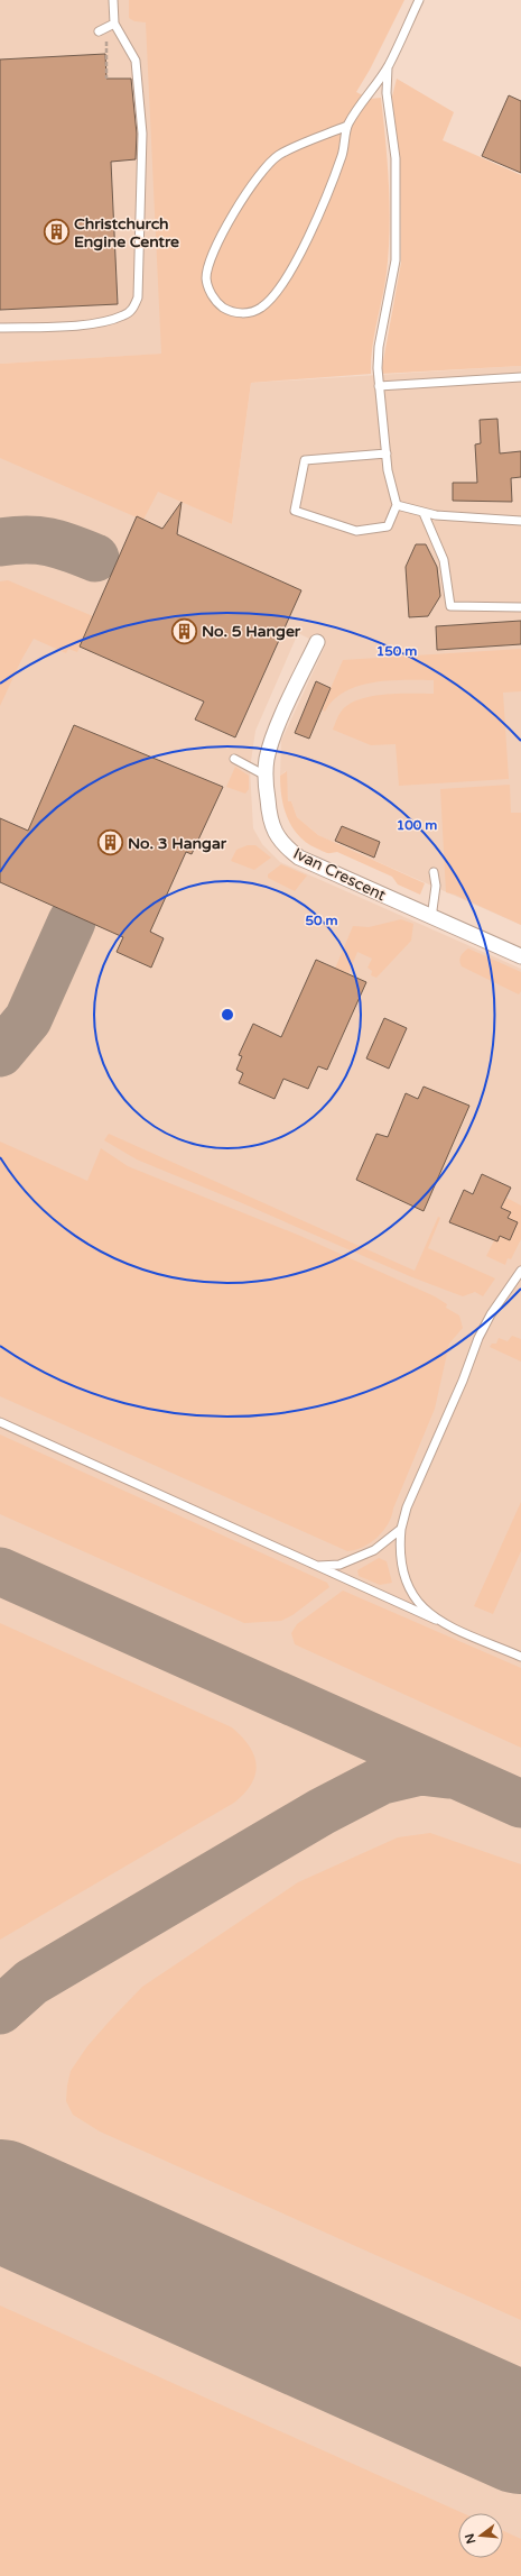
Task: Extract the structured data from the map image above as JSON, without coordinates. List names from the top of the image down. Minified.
{"streets":{"street":["Ivan Crescent"]},"places":{"building":["Christchurch Engine Centre","No. 5 Hanger","No. 3 Hangar"]},"north":"left","rings":["150 m","100 m","50 m"]}
